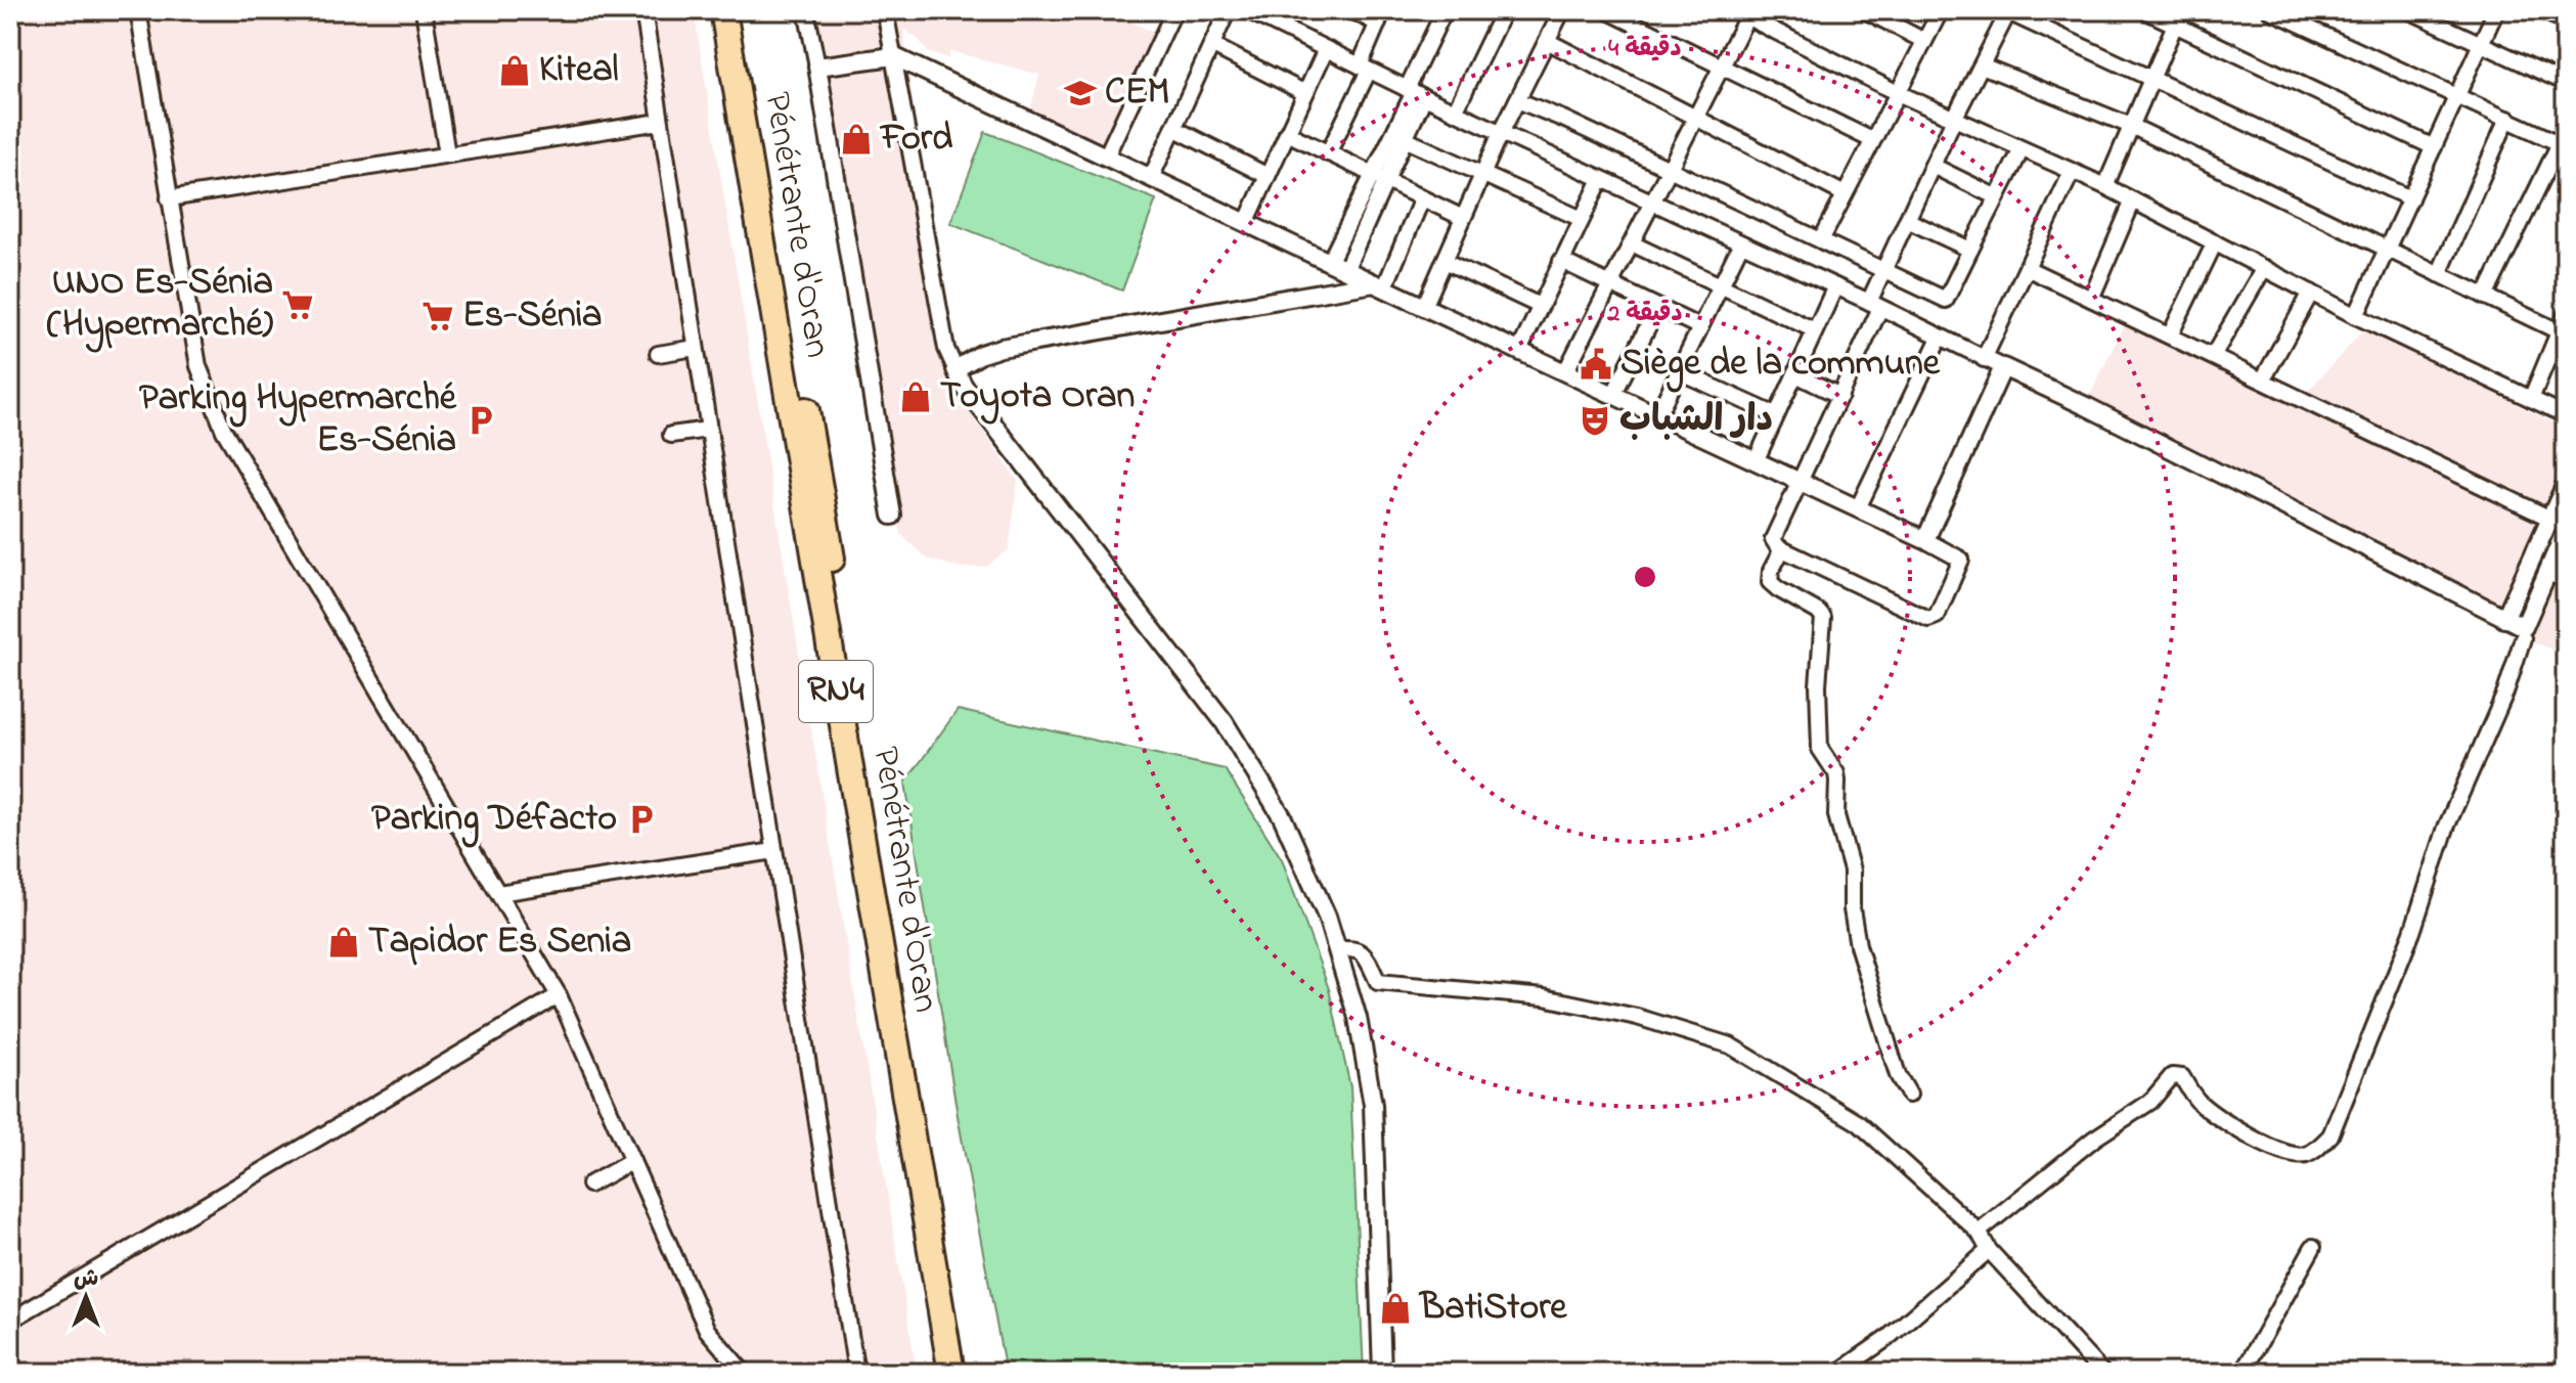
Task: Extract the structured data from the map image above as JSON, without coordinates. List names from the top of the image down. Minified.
{"streets":{"highway":["Pénétrante d'Oran","RN4"]},"places":{"shop":["Kiteal","Ford","Toyota Oran","Tapidor Es Senia","BatiStore"],"school or university":["CEM"],"supermarket":["UNO Es-Sénia (Hypermarché)","Es-Sénia"],"public building":["Siège de la commune"],"parking":["Parking Hypermarché Es-Sénia","Parking Défacto"],"theatre":["دار الشباب"]},"north":"top","rings":["4 دقيقة","2 دقيقة"]}
